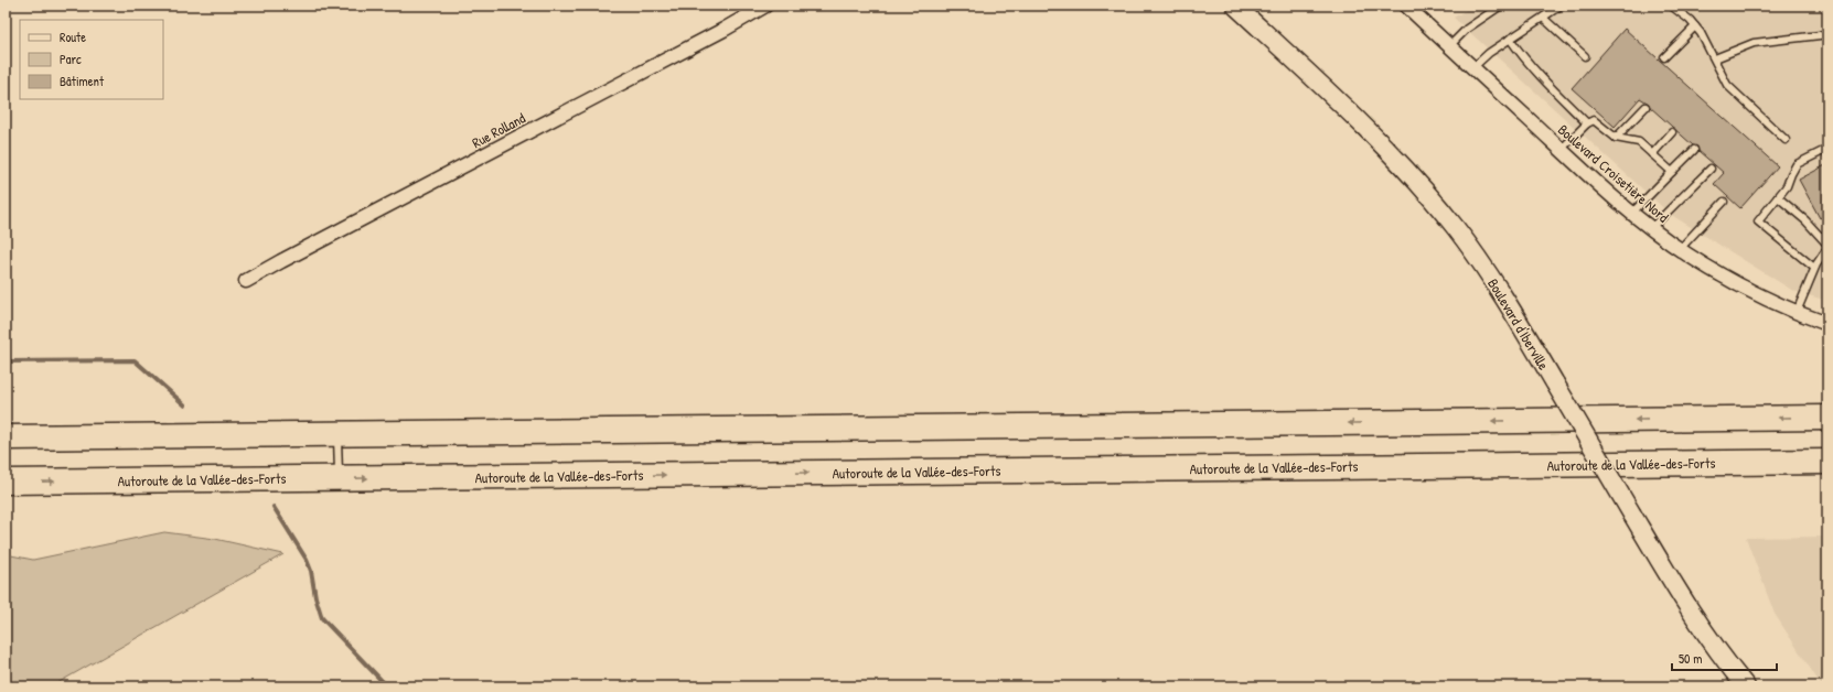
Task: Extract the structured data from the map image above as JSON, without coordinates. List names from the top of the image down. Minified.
{"streets":{"highway":["Autoroute de la Vallée-des-Forts"],"street":["Rue Rolland","Boulevard Croisetière Nord","Boulevard d'Iberville"]},"legend":["Route","Parc","Bâtiment"],"scale_bar":"50 m"}
